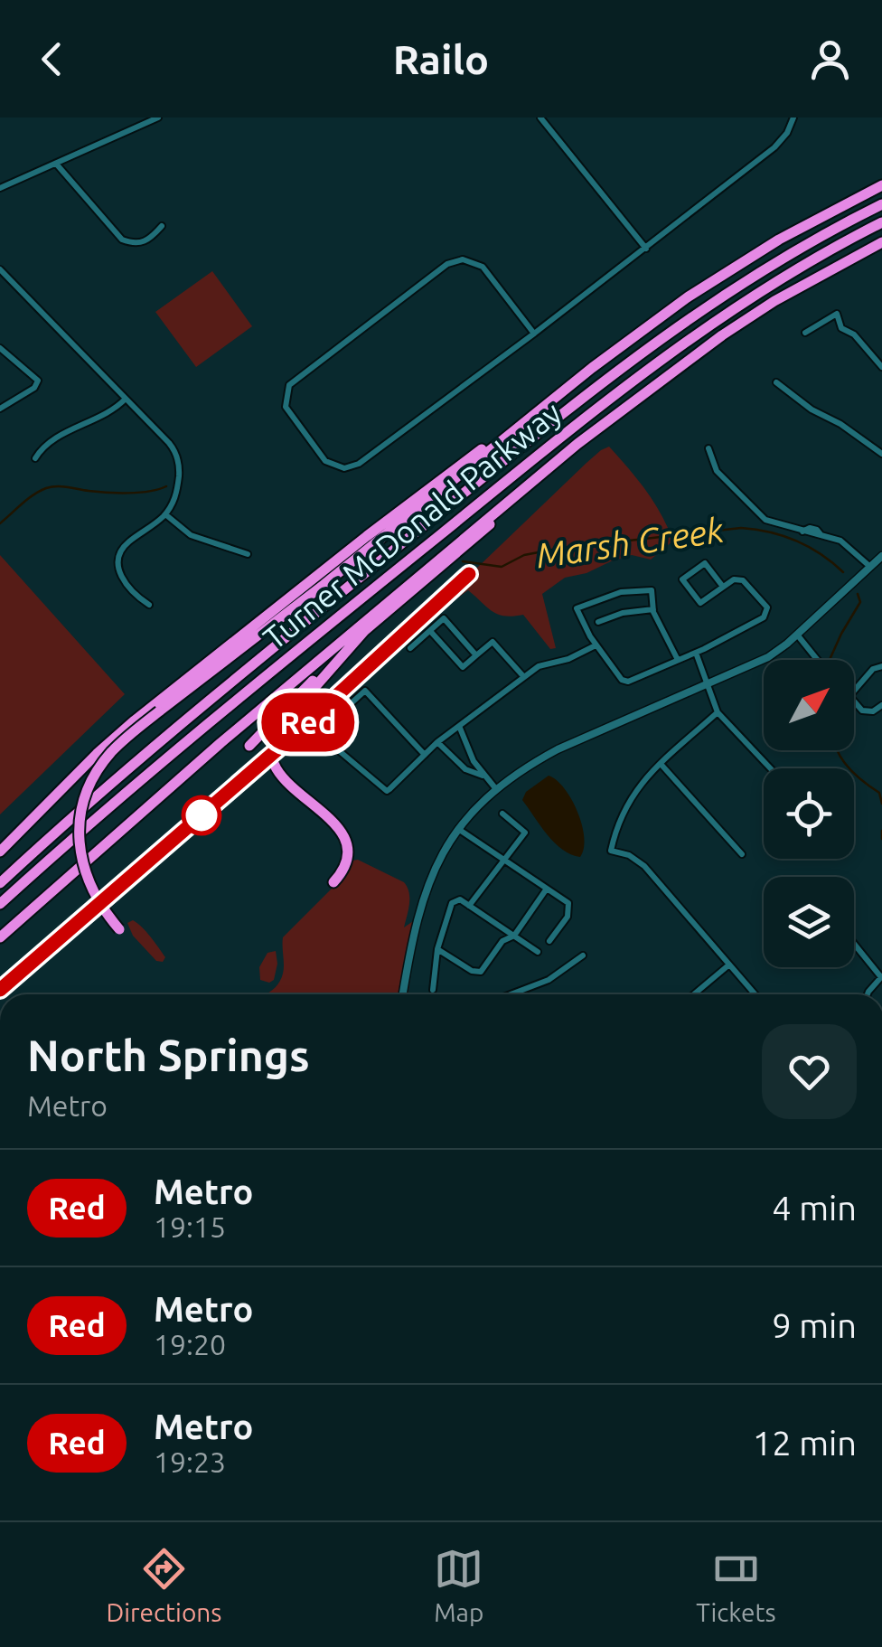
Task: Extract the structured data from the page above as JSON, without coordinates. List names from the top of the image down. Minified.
{"streets":{"highway":["Turner McDonald Parkway"]},"water":["Marsh Creek"],"lines":["metro line Red"],"north":"top right","page":{"header":"Railo","on_map":"Red","heading":["North Springs","Metro"],"list":[{"mark":"Red","name":"Metro","note":"19:15","value":"4 min"},{"mark":"Red","name":"Metro","note":"19:20","value":"9 min"},{"mark":"Red","name":"Metro","note":"19:23","value":"12 min"}],"tabs":["Directions","Map","Tickets"]}}
